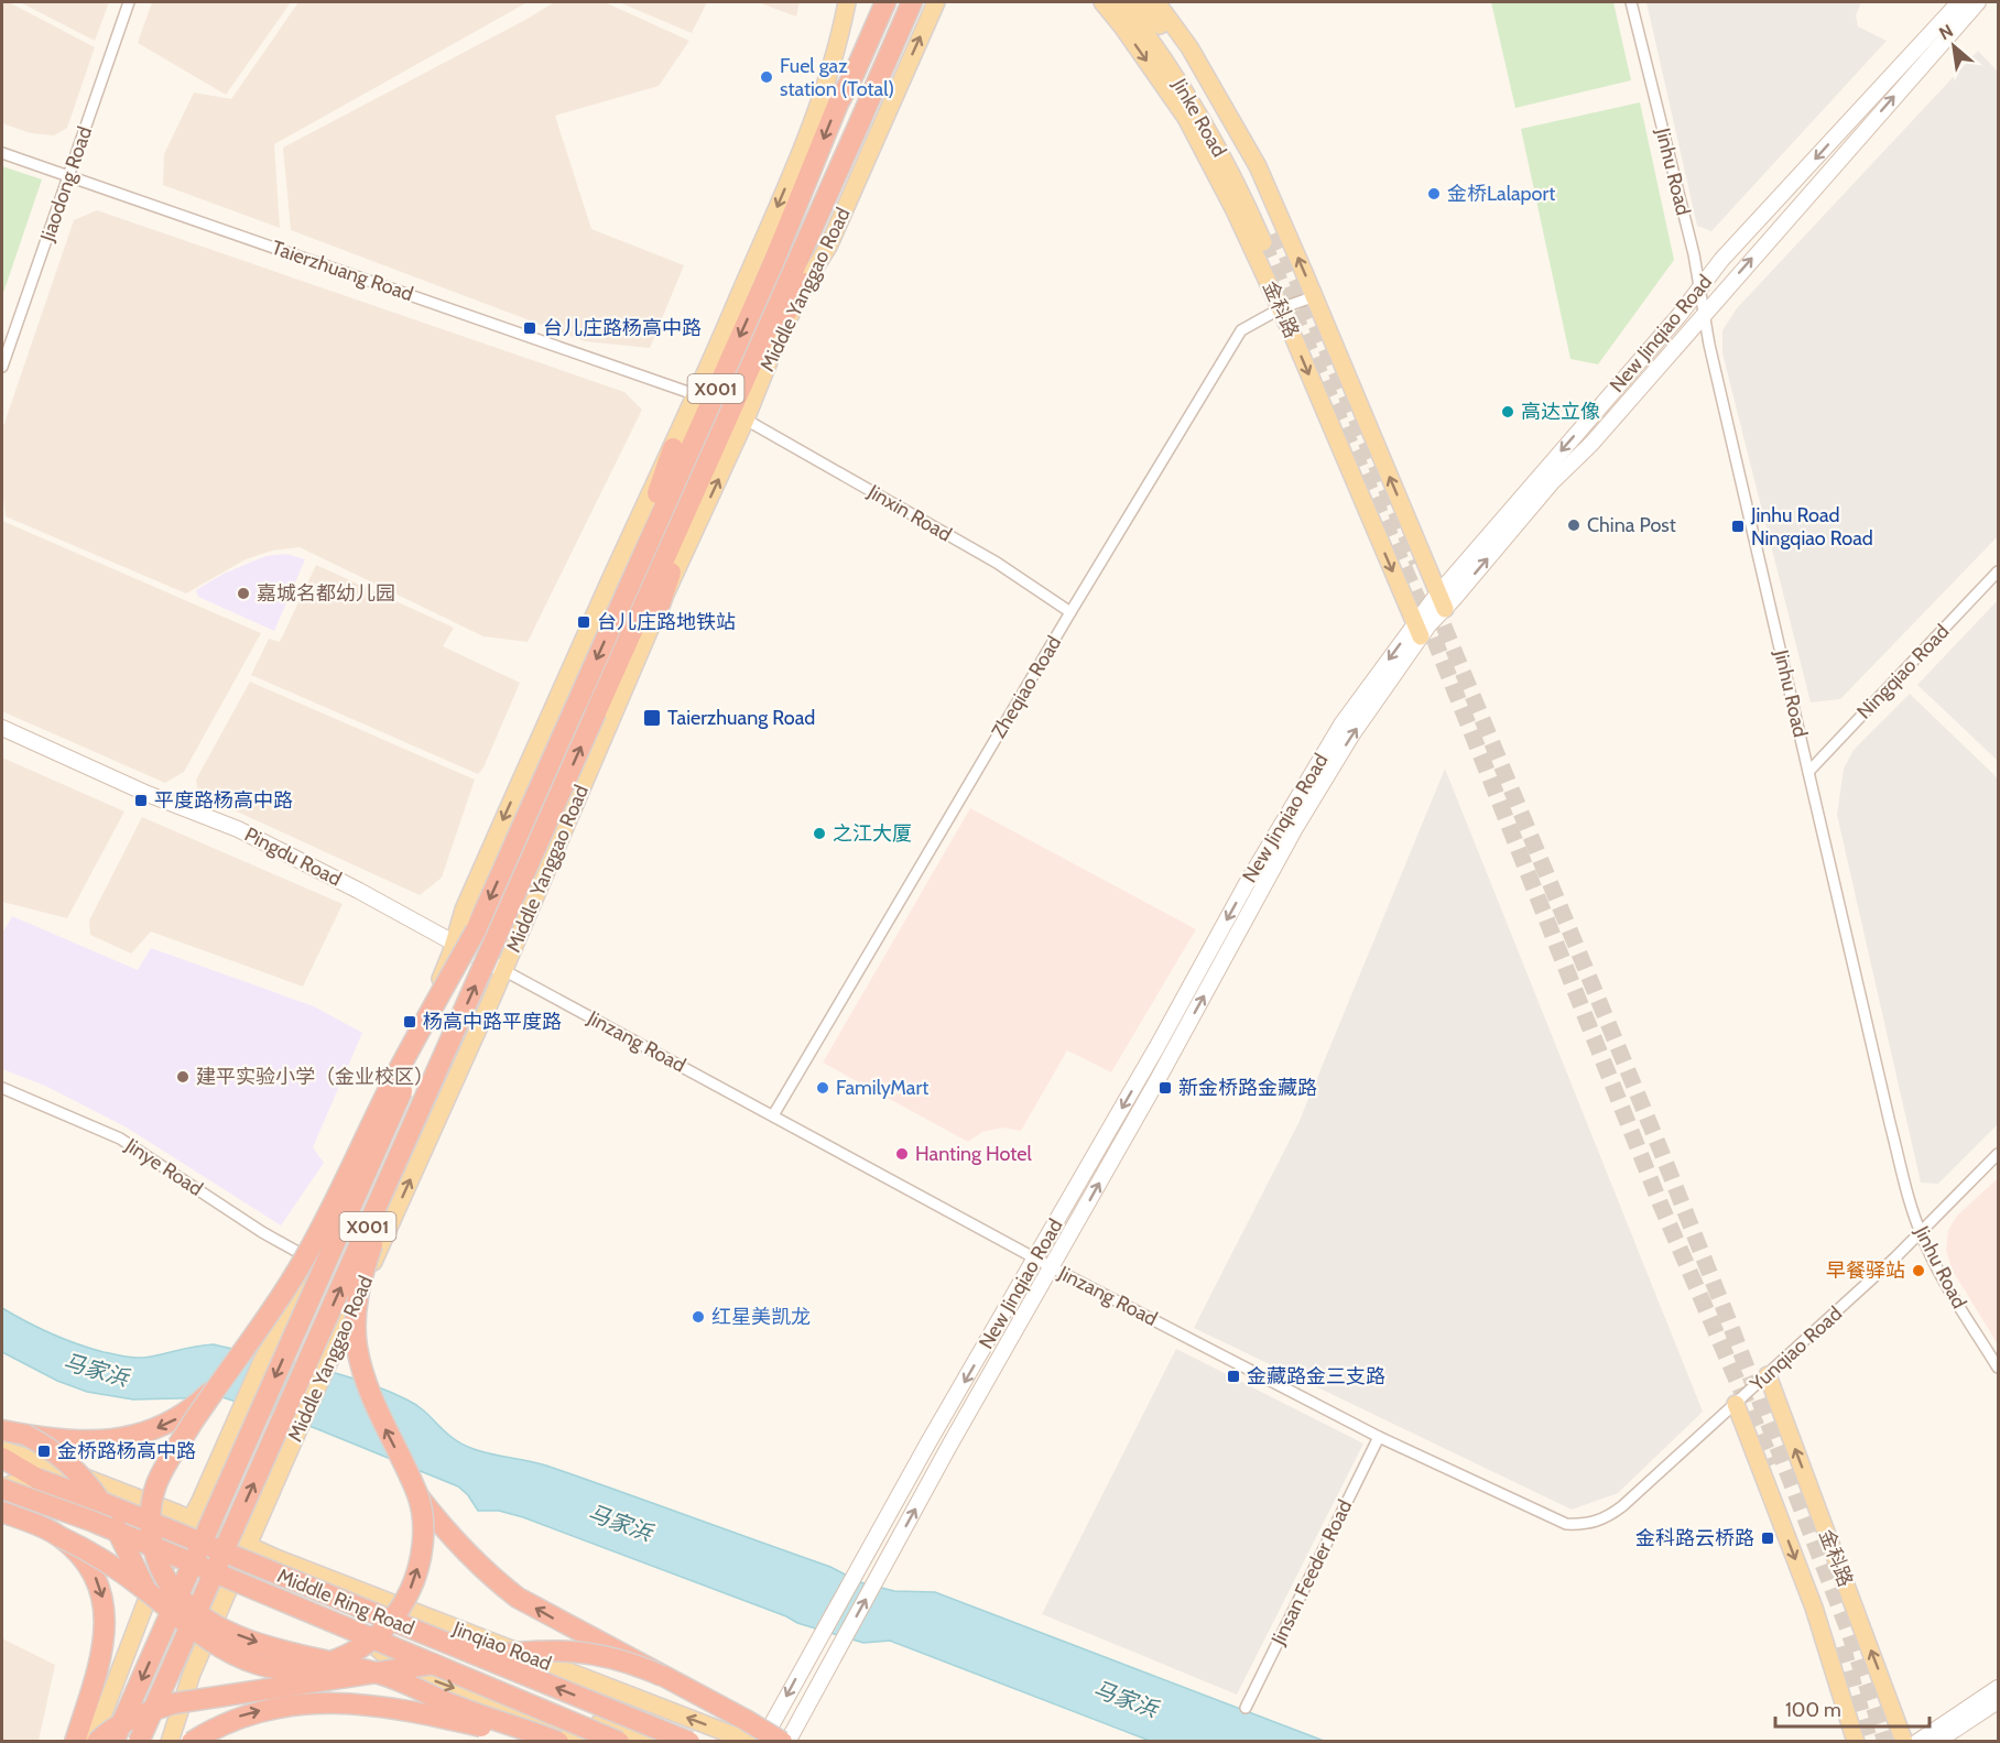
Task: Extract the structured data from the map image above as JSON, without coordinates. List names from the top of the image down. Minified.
{"streets":{"highway":["Middle Yanggao Road","X001","Middle Ring Road"],"main road":["Jinke Road","金科路","Jinqiao Road"],"street":["Jinhu Road","Jiaodong Road","Taierzhuang Road","New Jinqiao Road","Jinxin Road","Ningqiao Road","Zheqiao Road","Pingdu Road","Jinzang Road","Jinye Road","Yunqiao Road","Jinsan Feeder Road"]},"crossings":[["Jinhu Road","New Jinqiao Road"],["Jinhu Road","Ningqiao Road"],["Jinhu Road","Yunqiao Road"],["Jiaodong Road","Taierzhuang Road"],["Taierzhuang Road","X001"],["Middle Yanggao Road","Jinxin Road"],["Middle Yanggao Road","Pingdu Road"],["Middle Yanggao Road","Jinzang Road"],["Middle Yanggao Road","Jinqiao Road"],["金科路","New Jinqiao Road"],["金科路","Zheqiao Road"],["金科路","Yunqiao Road"],["New Jinqiao Road","Jinzang Road"],["X001","Pingdu Road"],["X001","Jinye Road"],["X001","Jinqiao Road"],["Jinxin Road","Zheqiao Road"],["Zheqiao Road","Jinzang Road"],["Pingdu Road","Jinzang Road"],["Jinzang Road","Yunqiao Road"],["Jinzang Road","Jinsan Feeder Road"]],"water":["马家浜"],"places":{"other":["Fuel gaz station (Total)","金桥Lalaport","高达立像","China Post","嘉城名都幼儿园","之江大厦","建平实验小学（金业校区）","FamilyMart","Hanting Hotel","早餐驿站","红星美凯龙"],"transit":["台儿庄路杨高中路","Jinhu Road Ningqiao Road","台儿庄路地铁站","Taierzhuang Road","平度路杨高中路","杨高中路平度路","新金桥路金藏路","金藏路金三支路","金桥路杨高中路","金科路云桥路"]},"scale_bar":"100 m","north":"top left"}
